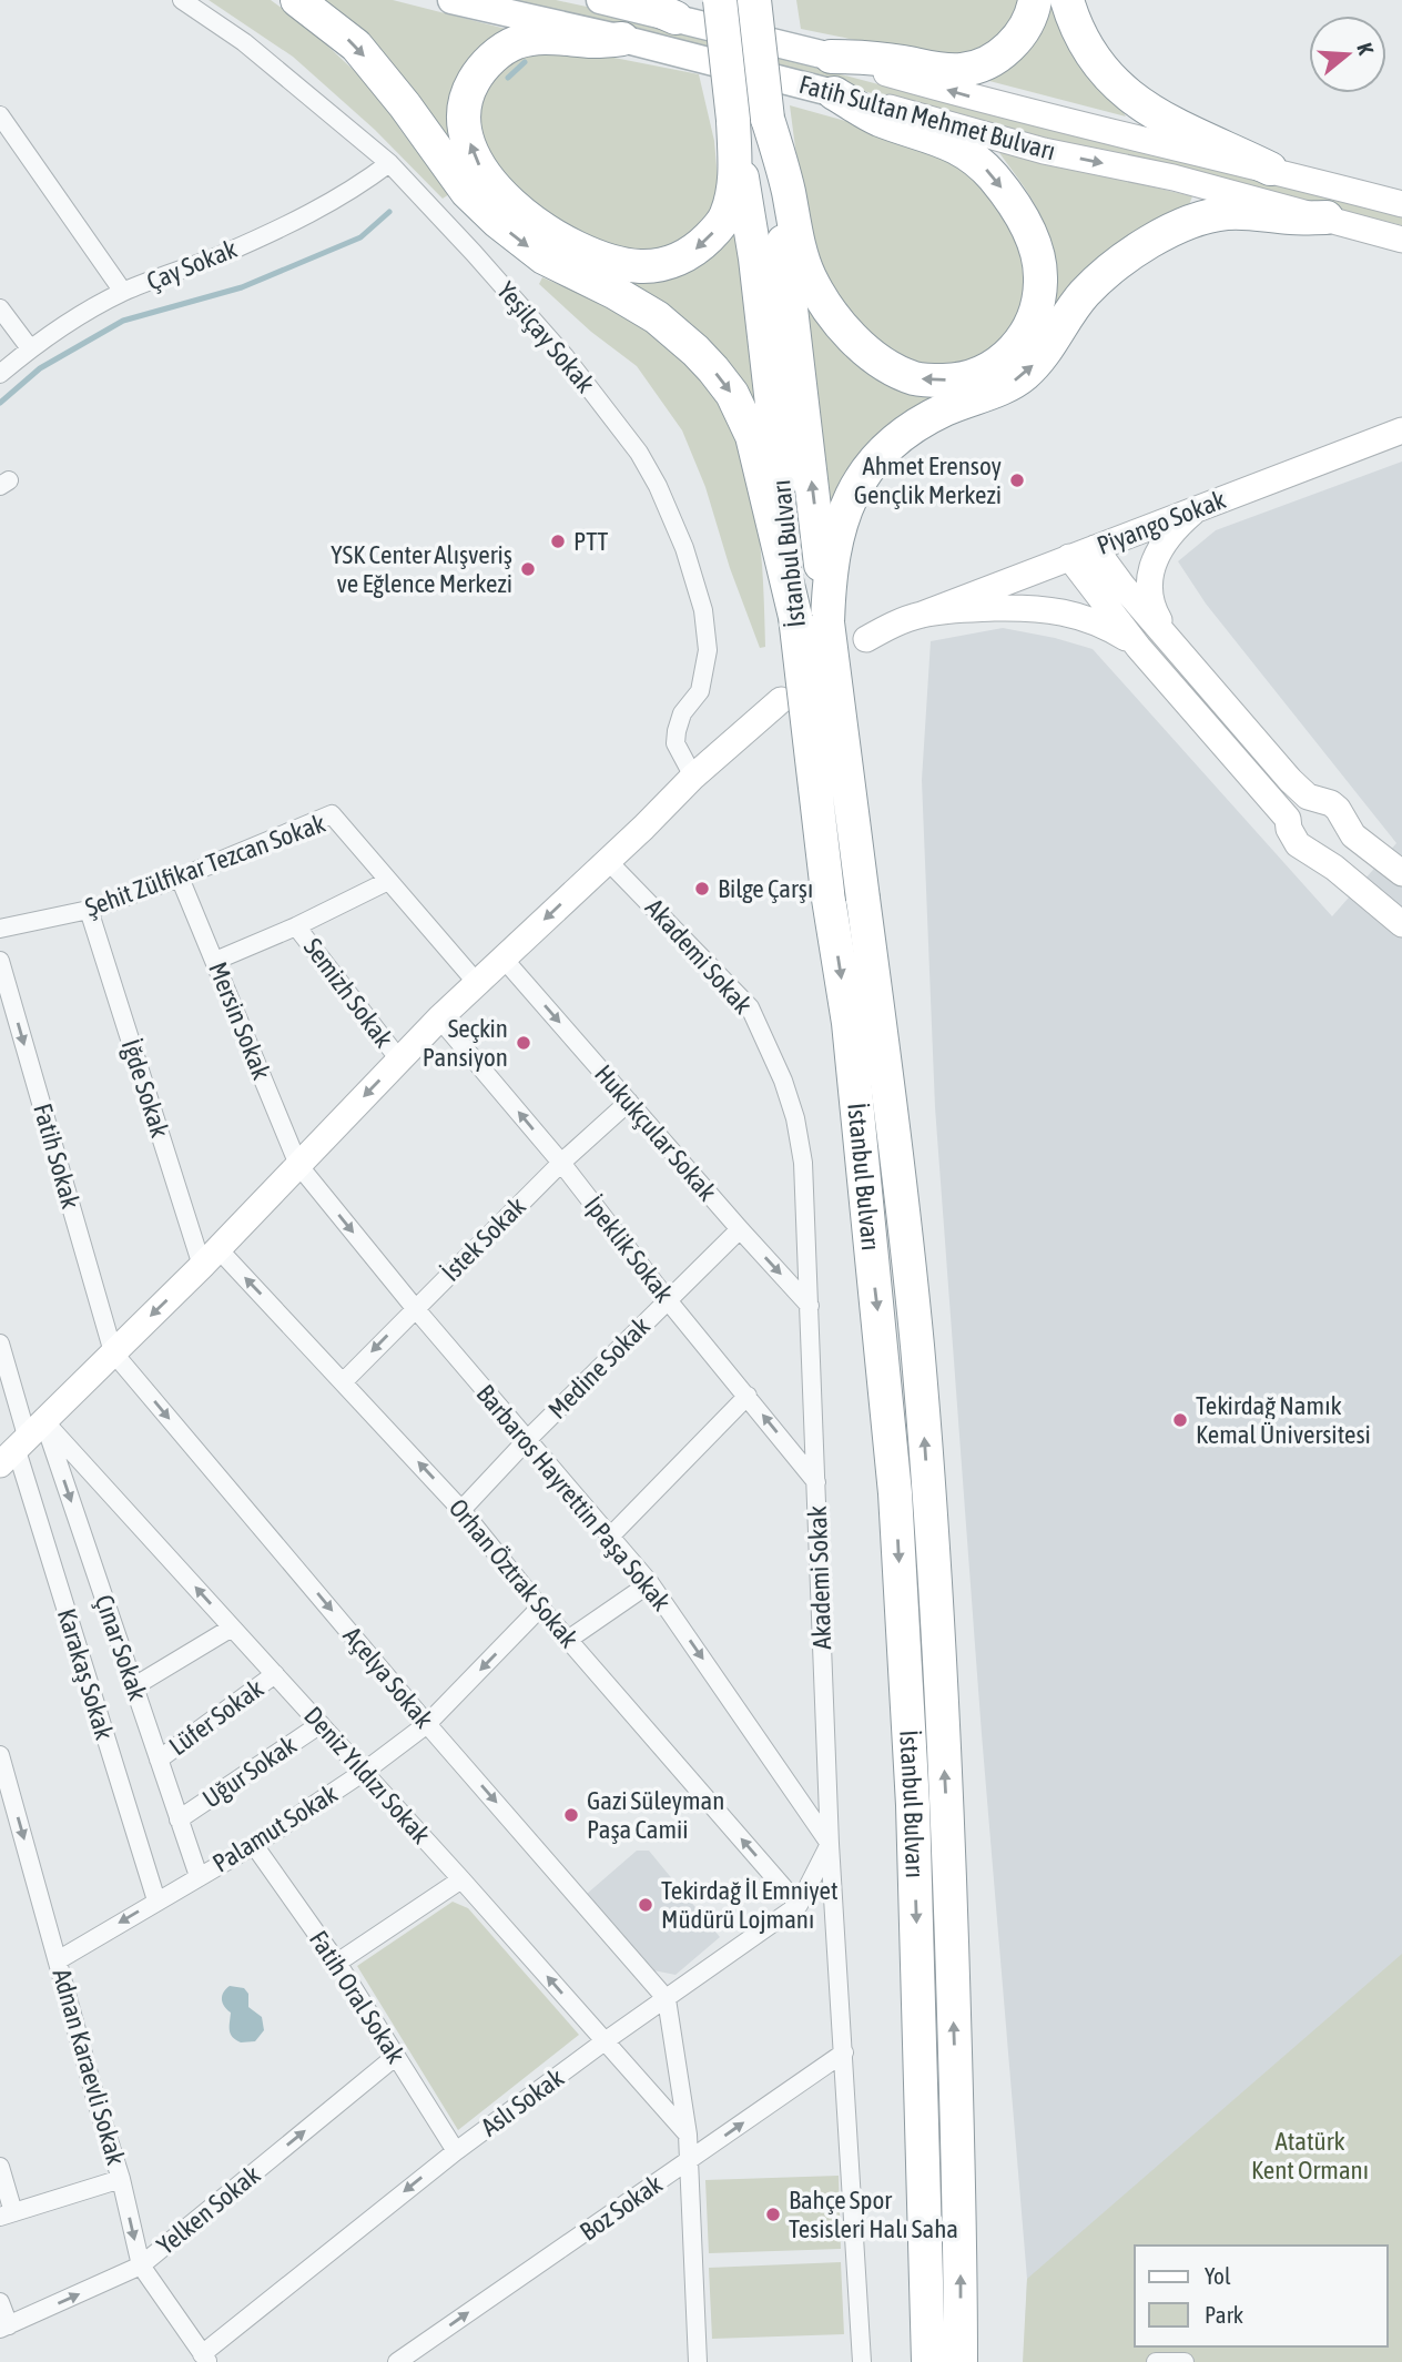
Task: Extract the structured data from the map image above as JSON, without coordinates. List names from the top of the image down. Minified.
{"streets":{"highway":["İstanbul Bulvarı"],"main road":["Fatih Sultan Mehmet Bulvarı","Piyango Sokak"],"street":["Çay Sokak","Yeşilçay Sokak","Şehit Zülfikar Tezcan Sokak","Akademi Sokak","Semizh Sokak","Mersin Sokak","İğde Sokak","Hukukçular Sokak","Fatih Sokak","İstek Sokak","İpeklik Sokak","Medine Sokak","Barbaros Hayrettin Paşa Sokak","Orhan Öztrak Sokak","Çınar Sokak","Karakaş Sokak","Açelya Sokak","Lüfer Sokak","Uğur Sokak","Deniz Yıldızı Sokak","Palamut Sokak","Fatih Oral Sokak","Adnan Karaevli Sokak","Aslı Sokak","Boz Sokak","Yelken Sokak"]},"crossings":[["Çay Sokak","Yeşilçay Sokak"],["Şehit Zülfikar Tezcan Sokak","Mersin Sokak"],["Şehit Zülfikar Tezcan Sokak","İğde Sokak"],["Akademi Sokak","Hukukçular Sokak"],["Akademi Sokak","İpeklik Sokak"],["Akademi Sokak","Barbaros Hayrettin Paşa Sokak"],["Akademi Sokak","Aslı Sokak"],["Akademi Sokak","Boz Sokak"],["Mersin Sokak","Barbaros Hayrettin Paşa Sokak"],["İğde Sokak","Orhan Öztrak Sokak"],["Hukukçular Sokak","İstek Sokak"],["Hukukçular Sokak","Medine Sokak"],["Fatih Sokak","Açelya Sokak"],["İstek Sokak","İpeklik Sokak"],["İstek Sokak","Barbaros Hayrettin Paşa Sokak"],["İstek Sokak","Orhan Öztrak Sokak"],["İpeklik Sokak","Medine Sokak"],["Medine Sokak","Barbaros Hayrettin Paşa Sokak"],["Medine Sokak","Orhan Öztrak Sokak"],["Barbaros Hayrettin Paşa Sokak","Aslı Sokak"],["Orhan Öztrak Sokak","Palamut Sokak"],["Orhan Öztrak Sokak","Aslı Sokak"],["Çınar Sokak","Karakaş Sokak"],["Çınar Sokak","Lüfer Sokak"],["Çınar Sokak","Uğur Sokak"],["Çınar Sokak","Deniz Yıldızı Sokak"],["Çınar Sokak","Palamut Sokak"],["Karakaş Sokak","Deniz Yıldızı Sokak"],["Karakaş Sokak","Palamut Sokak"],["Açelya Sokak","Palamut Sokak"],["Açelya Sokak","Aslı Sokak"],["Lüfer Sokak","Deniz Yıldızı Sokak"],["Uğur Sokak","Deniz Yıldızı Sokak"],["Deniz Yıldızı Sokak","Palamut Sokak"],["Deniz Yıldızı Sokak","Aslı Sokak"],["Palamut Sokak","Fatih Oral Sokak"],["Palamut Sokak","Adnan Karaevli Sokak"],["Fatih Oral Sokak","Aslı Sokak"],["Fatih Oral Sokak","Yelken Sokak"],["Adnan Karaevli Sokak","Aslı Sokak"],["Adnan Karaevli Sokak","Yelken Sokak"]],"one_way":["Hukukçular Sokak","Fatih Sokak","İpeklik Sokak","Barbaros Hayrettin Paşa Sokak","Orhan Öztrak Sokak","Çınar Sokak","Açelya Sokak","Deniz Yıldızı Sokak","Palamut Sokak","Adnan Karaevli Sokak","Aslı Sokak","Boz Sokak","Yelken Sokak"],"parks":["Atatürk Kent Ormanı"],"places":["Ahmet Erensoy Gençlik Merkezi","PTT","YSK Center Alışveriş ve Eğlence Merkezi","Bilge Çarşı","Seçkin Pansiyon","Tekirdağ Namık Kemal Üniversitesi","Gazi Süleyman Paşa Camii","Tekirdağ İl Emniyet Müdürü Lojmanı","Bahçe Spor Tesisleri Halı Saha"],"legend":["Yol","Park"],"north":"right"}
